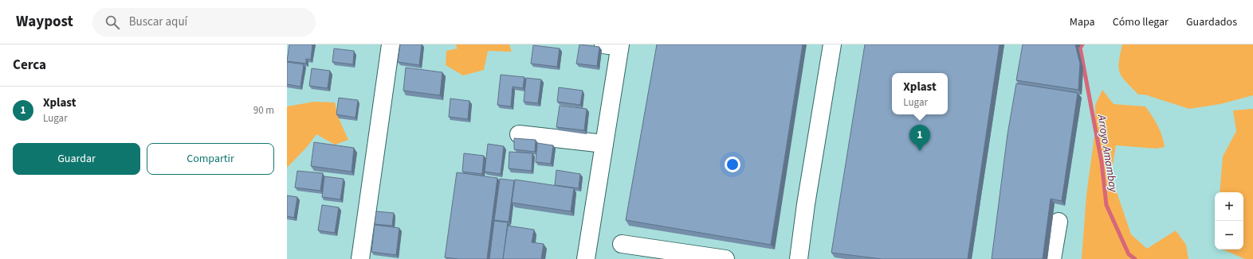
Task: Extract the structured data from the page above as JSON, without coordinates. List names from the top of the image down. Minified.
{"water":["Arroyo Amambay"],"page":{"header":"Waypost","search":"Buscar aquí","nav":["Mapa","Cómo llegar","Guardados"],"heading":"Cerca","popup":["Xplast","Lugar"],"list":[{"mark":"1","name":"Xplast","note":"Lugar","value":"90 m"}],"pins":"1","buttons":["Guardar","Compartir"],"map_buttons":["+","−"]}}
